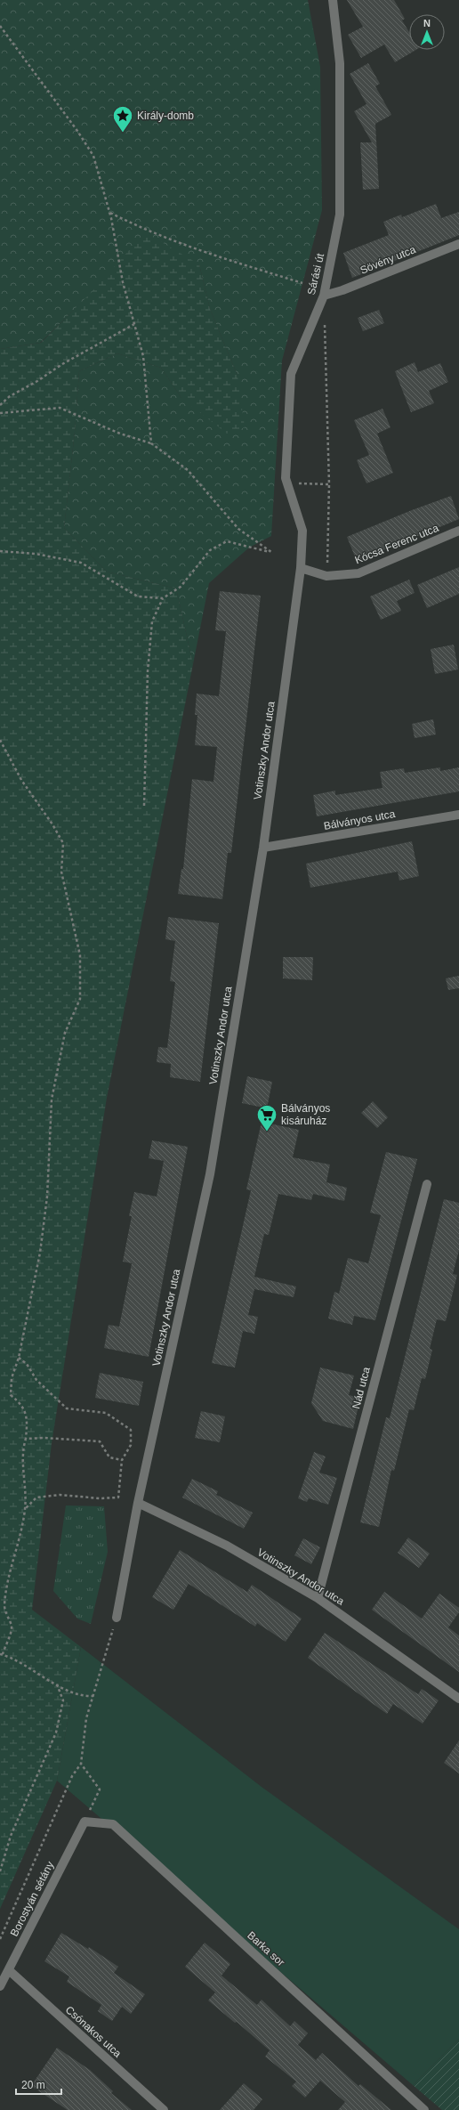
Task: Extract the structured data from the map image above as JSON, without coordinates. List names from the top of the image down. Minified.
{"streets":{"street":["Sövény utca","Sárási út","Kócsa Ferenc utca","Votinszky Andor utca","Bálványos utca","Nád utca","Borostyán sétány","Barka sor","Csónakos utca"]},"crossings":[["Sövény utca","Sárási út"],["Sárási út","Kócsa Ferenc utca"],["Sárási út","Votinszky Andor utca"],["Kócsa Ferenc utca","Votinszky Andor utca"],["Votinszky Andor utca","Bálványos utca"],["Votinszky Andor utca","Nád utca"],["Borostyán sétány","Barka sor"],["Borostyán sétány","Csónakos utca"]],"places":{"place":["Király-domb"],"supermarket":["Bálványos kisáruház"]},"scale_bar":"20 m","north":"top"}
